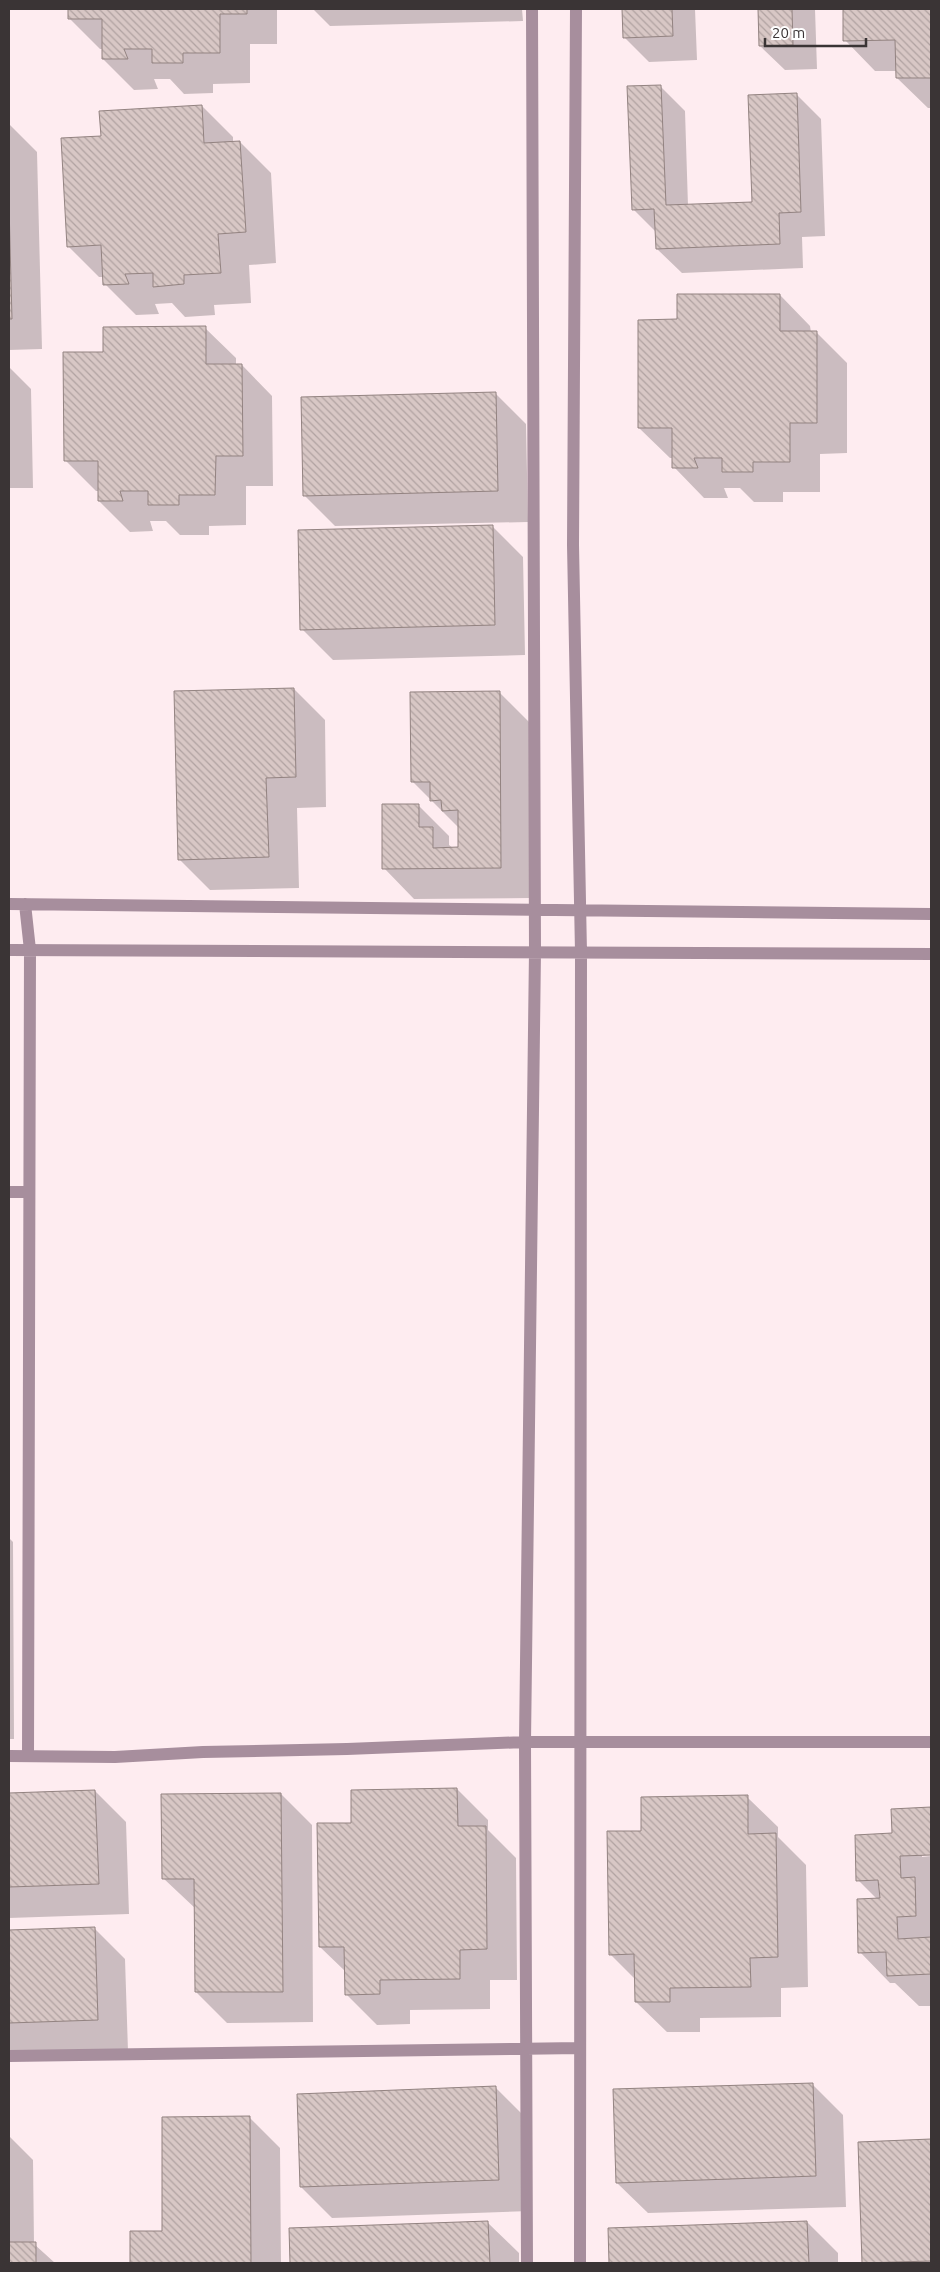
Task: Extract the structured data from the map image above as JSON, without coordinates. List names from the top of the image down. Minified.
{"scale_bar":"20 m"}
